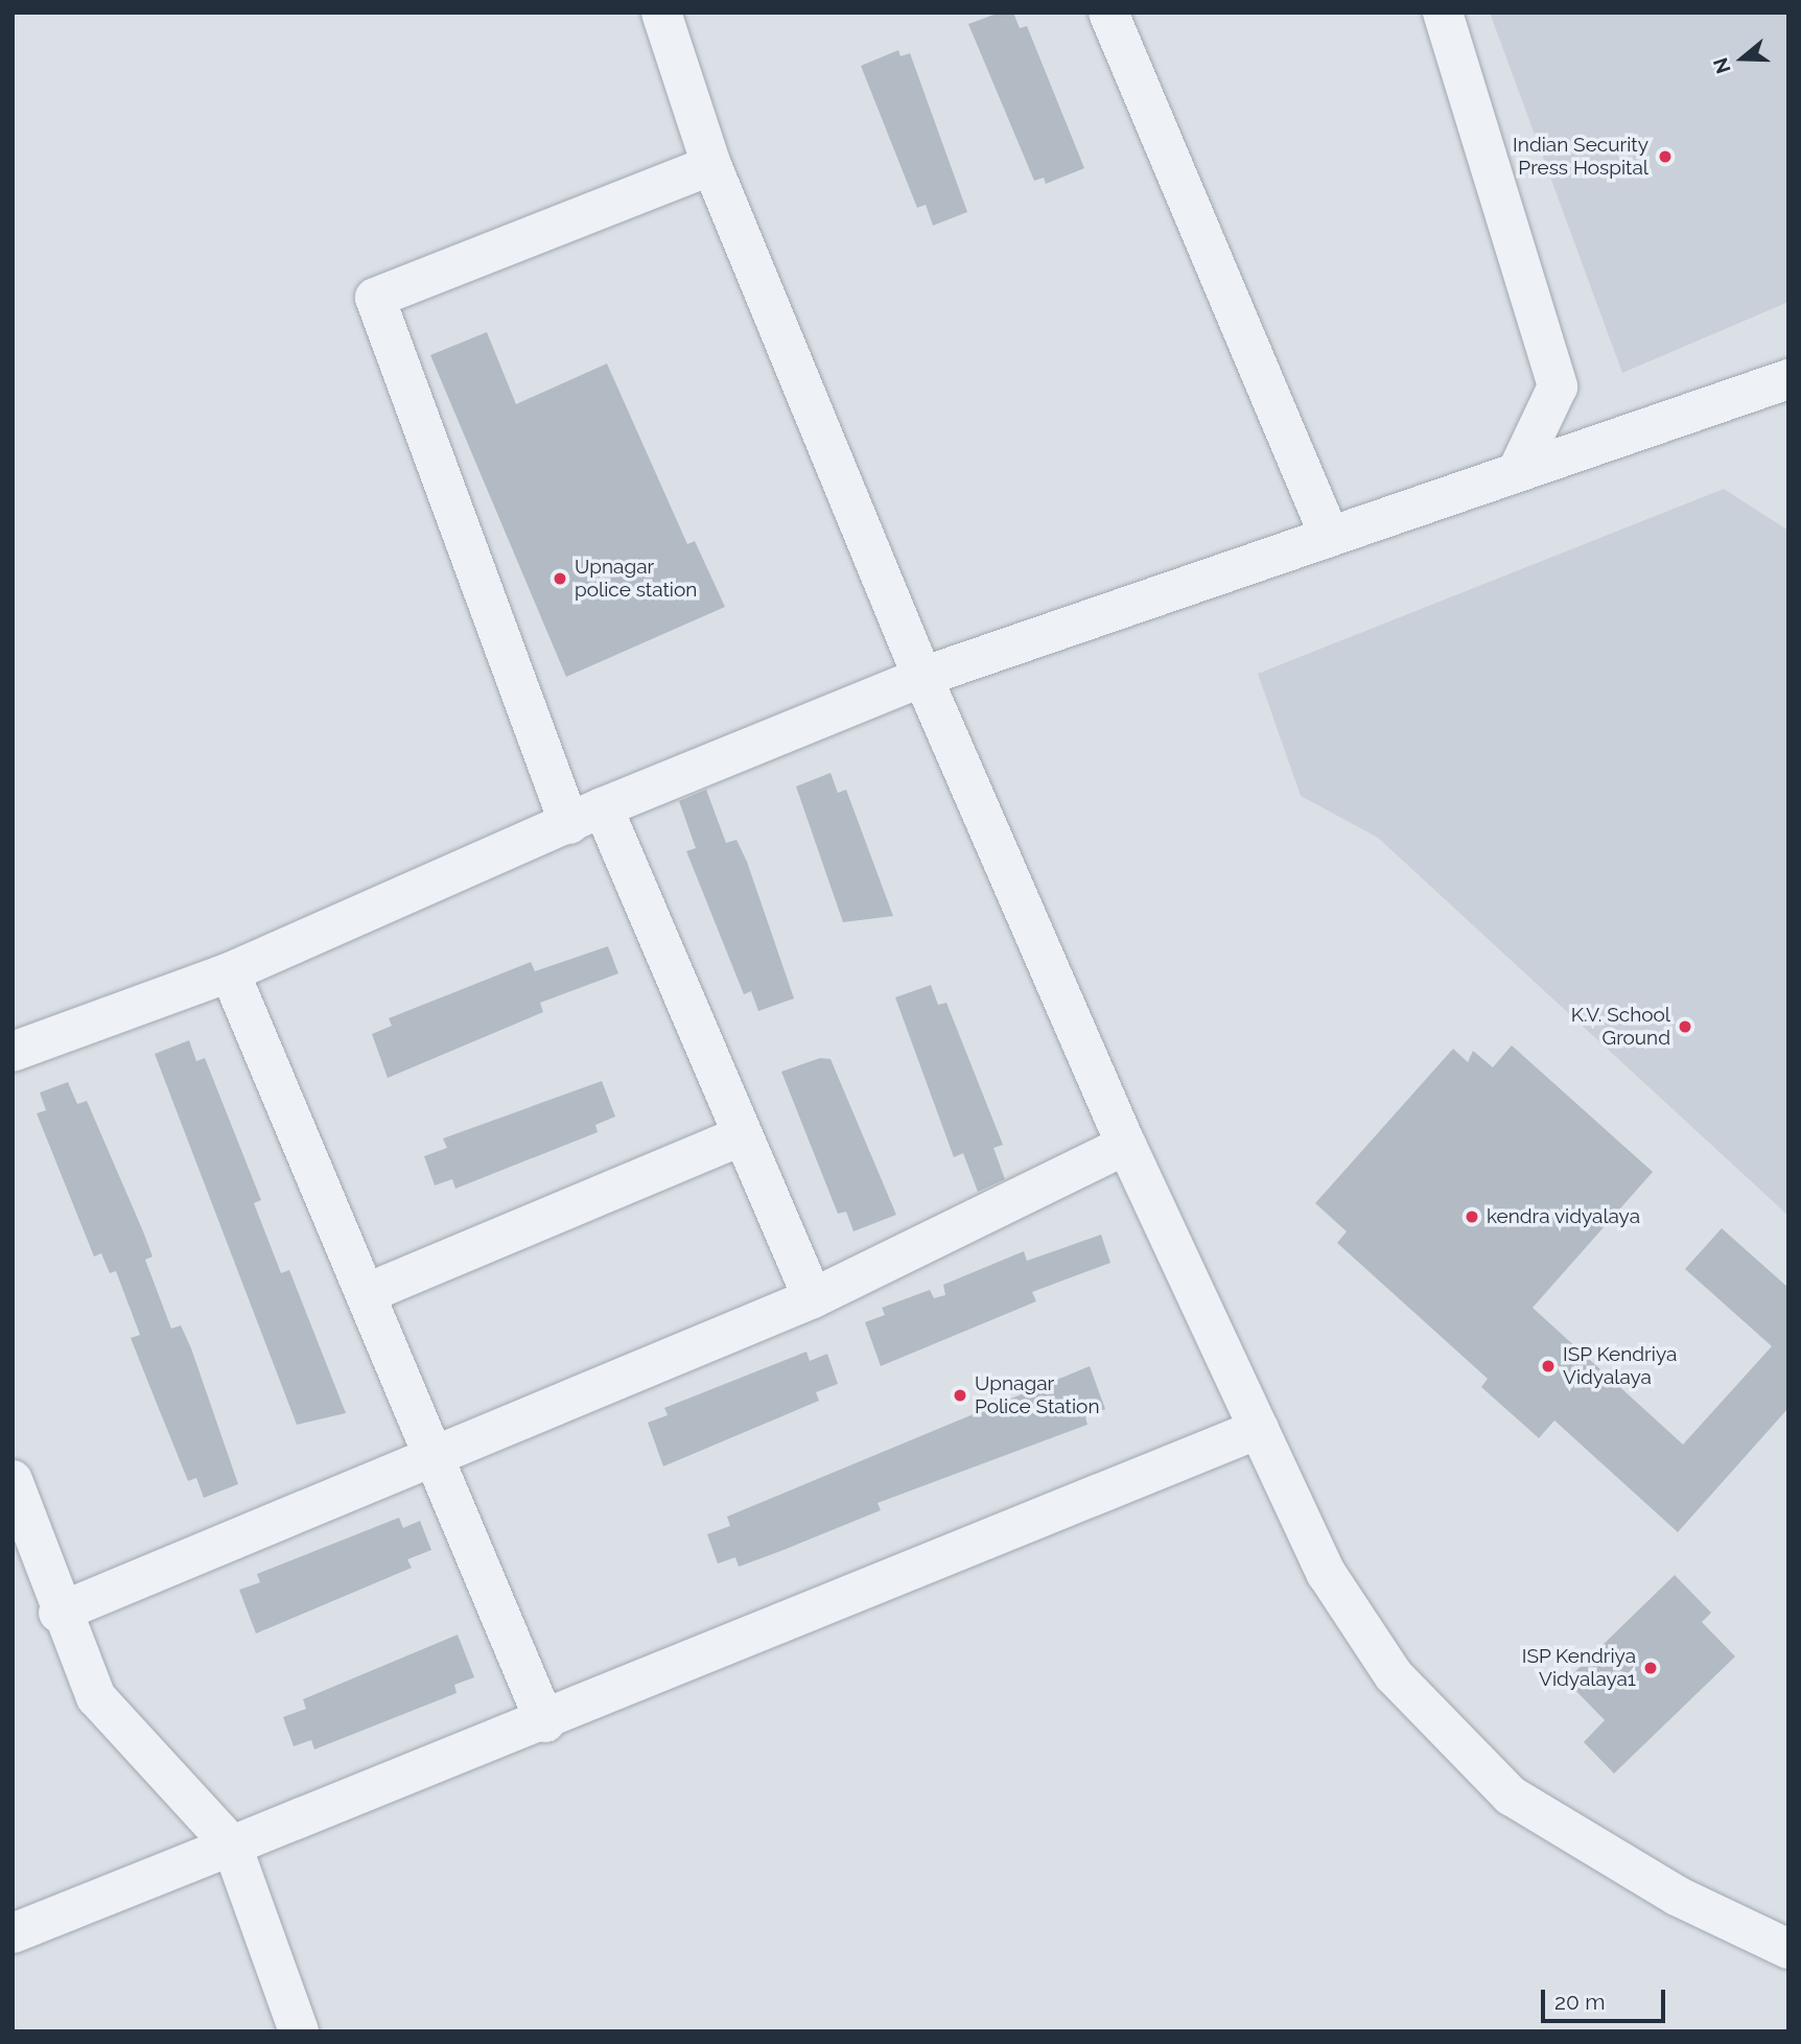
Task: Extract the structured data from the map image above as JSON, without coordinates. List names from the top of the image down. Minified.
{"places":["Indian Security Press Hospital","Upnagar police station","K.V. School Ground","kendra vidyalaya","ISP Kendriya Vidyalaya","Upnagar Police Station","ISP Kendriya Vidyalaya1"],"scale_bar":"20 m","north":"left"}
